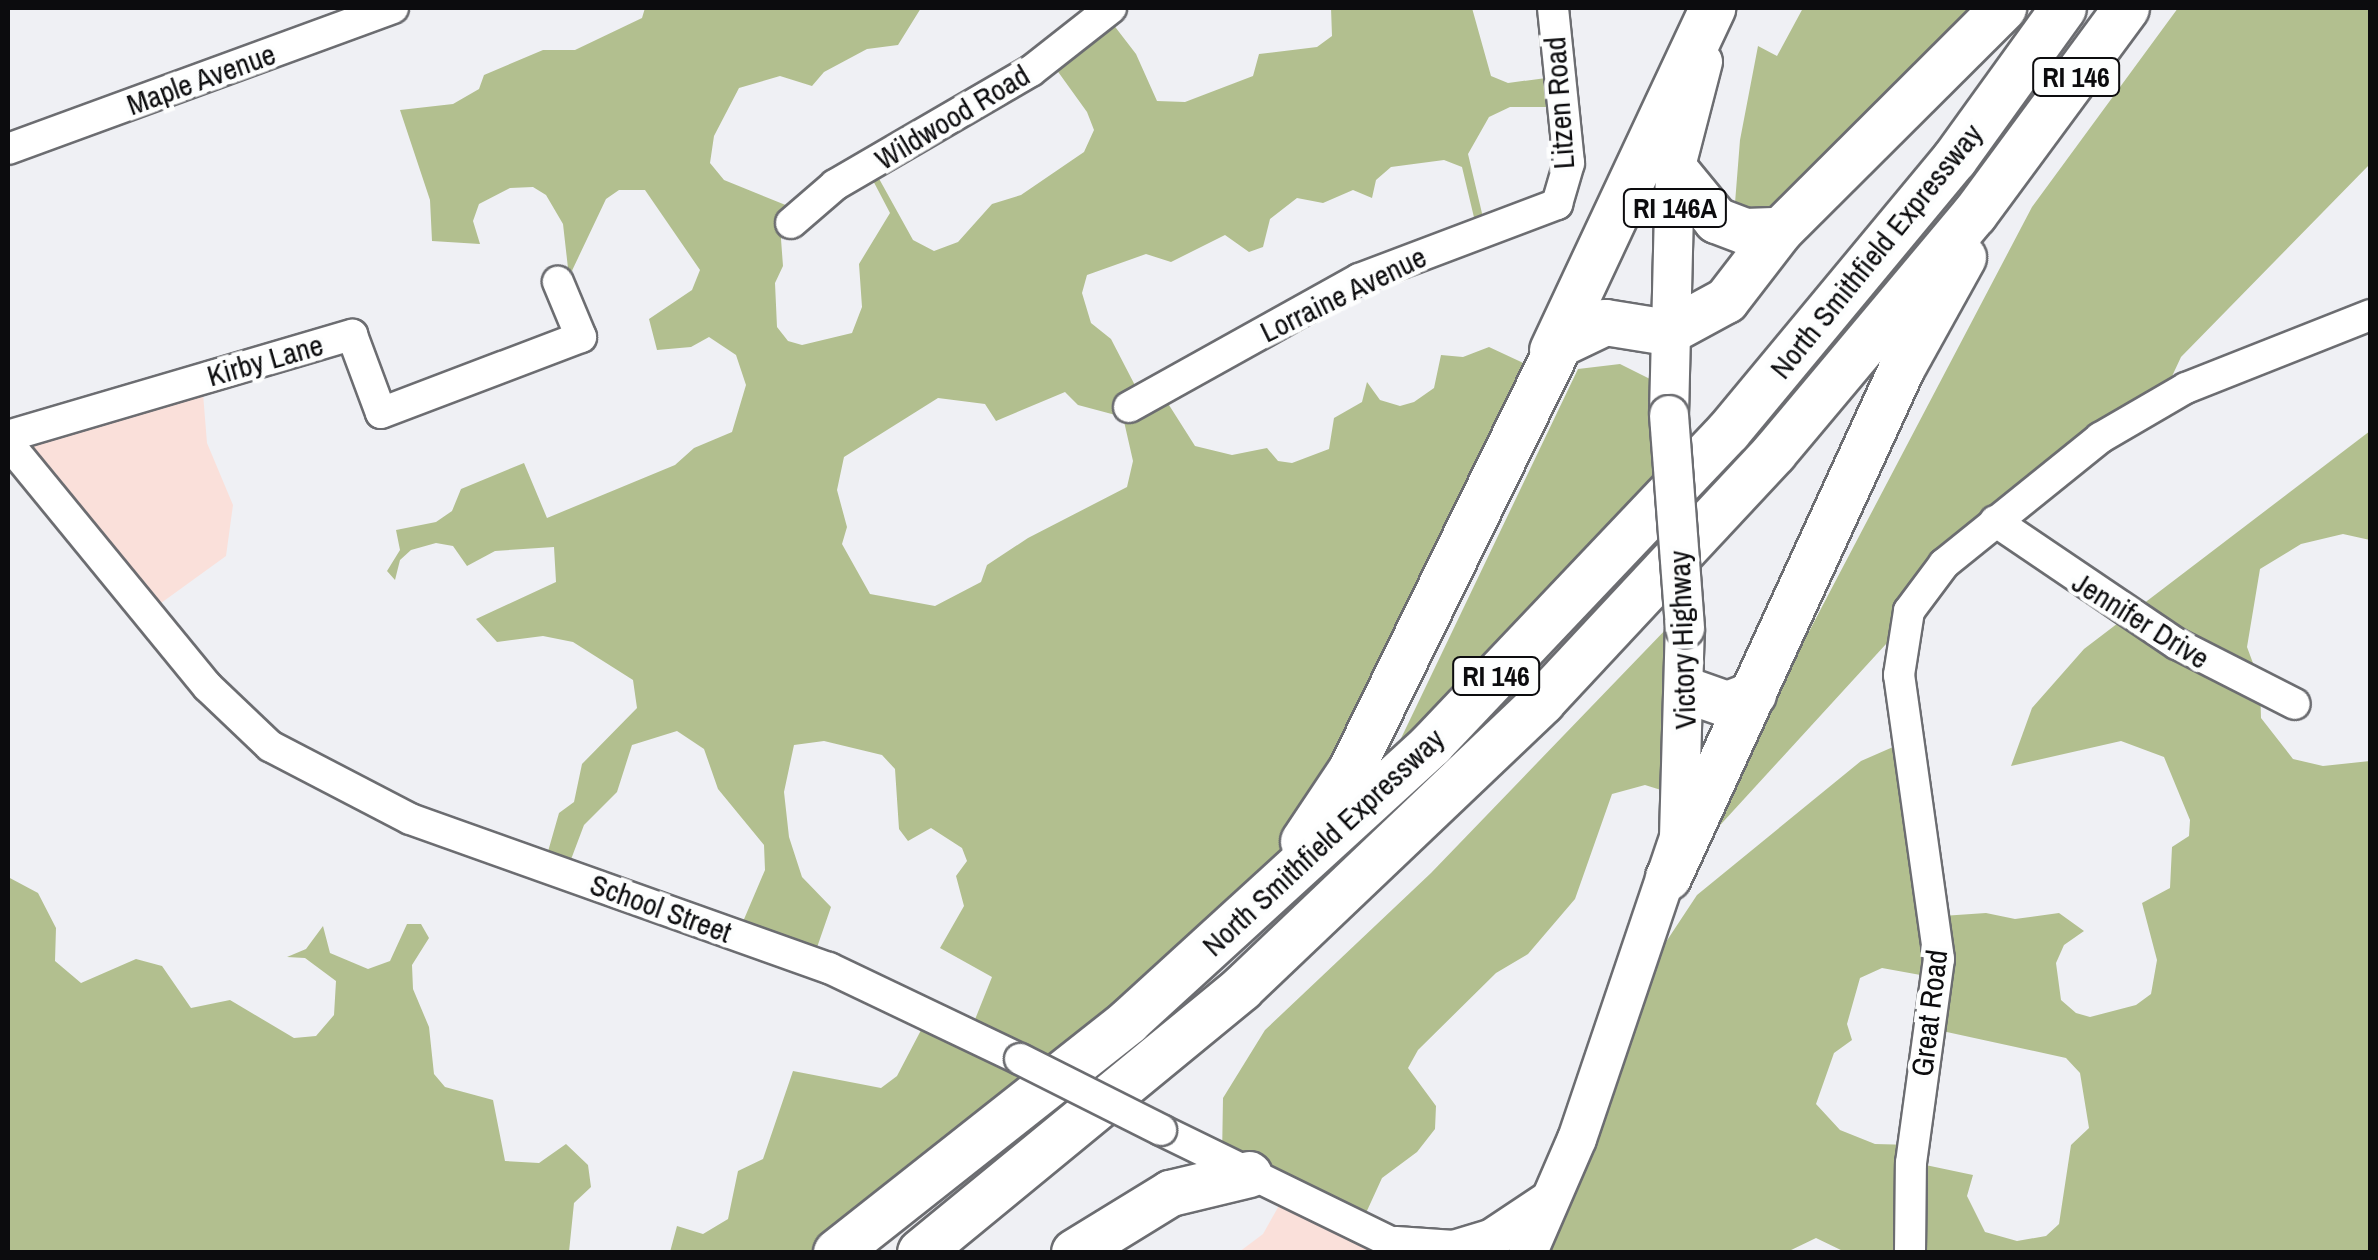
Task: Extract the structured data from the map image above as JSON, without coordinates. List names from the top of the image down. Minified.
{"streets":{"highway":["RI 146","North Smithfield Expressway"],"main road":["RI 146A","Victory Highway"],"street":["Maple Avenue","Litzen Road","Wildwood Road","Lorraine Avenue","Kirby Lane","Jennifer Drive","School Street","Great Road"]},"crossings":[["Litzen Road","Lorraine Avenue"],["Kirby Lane","School Street"],["Jennifer Drive","Great Road"]]}
